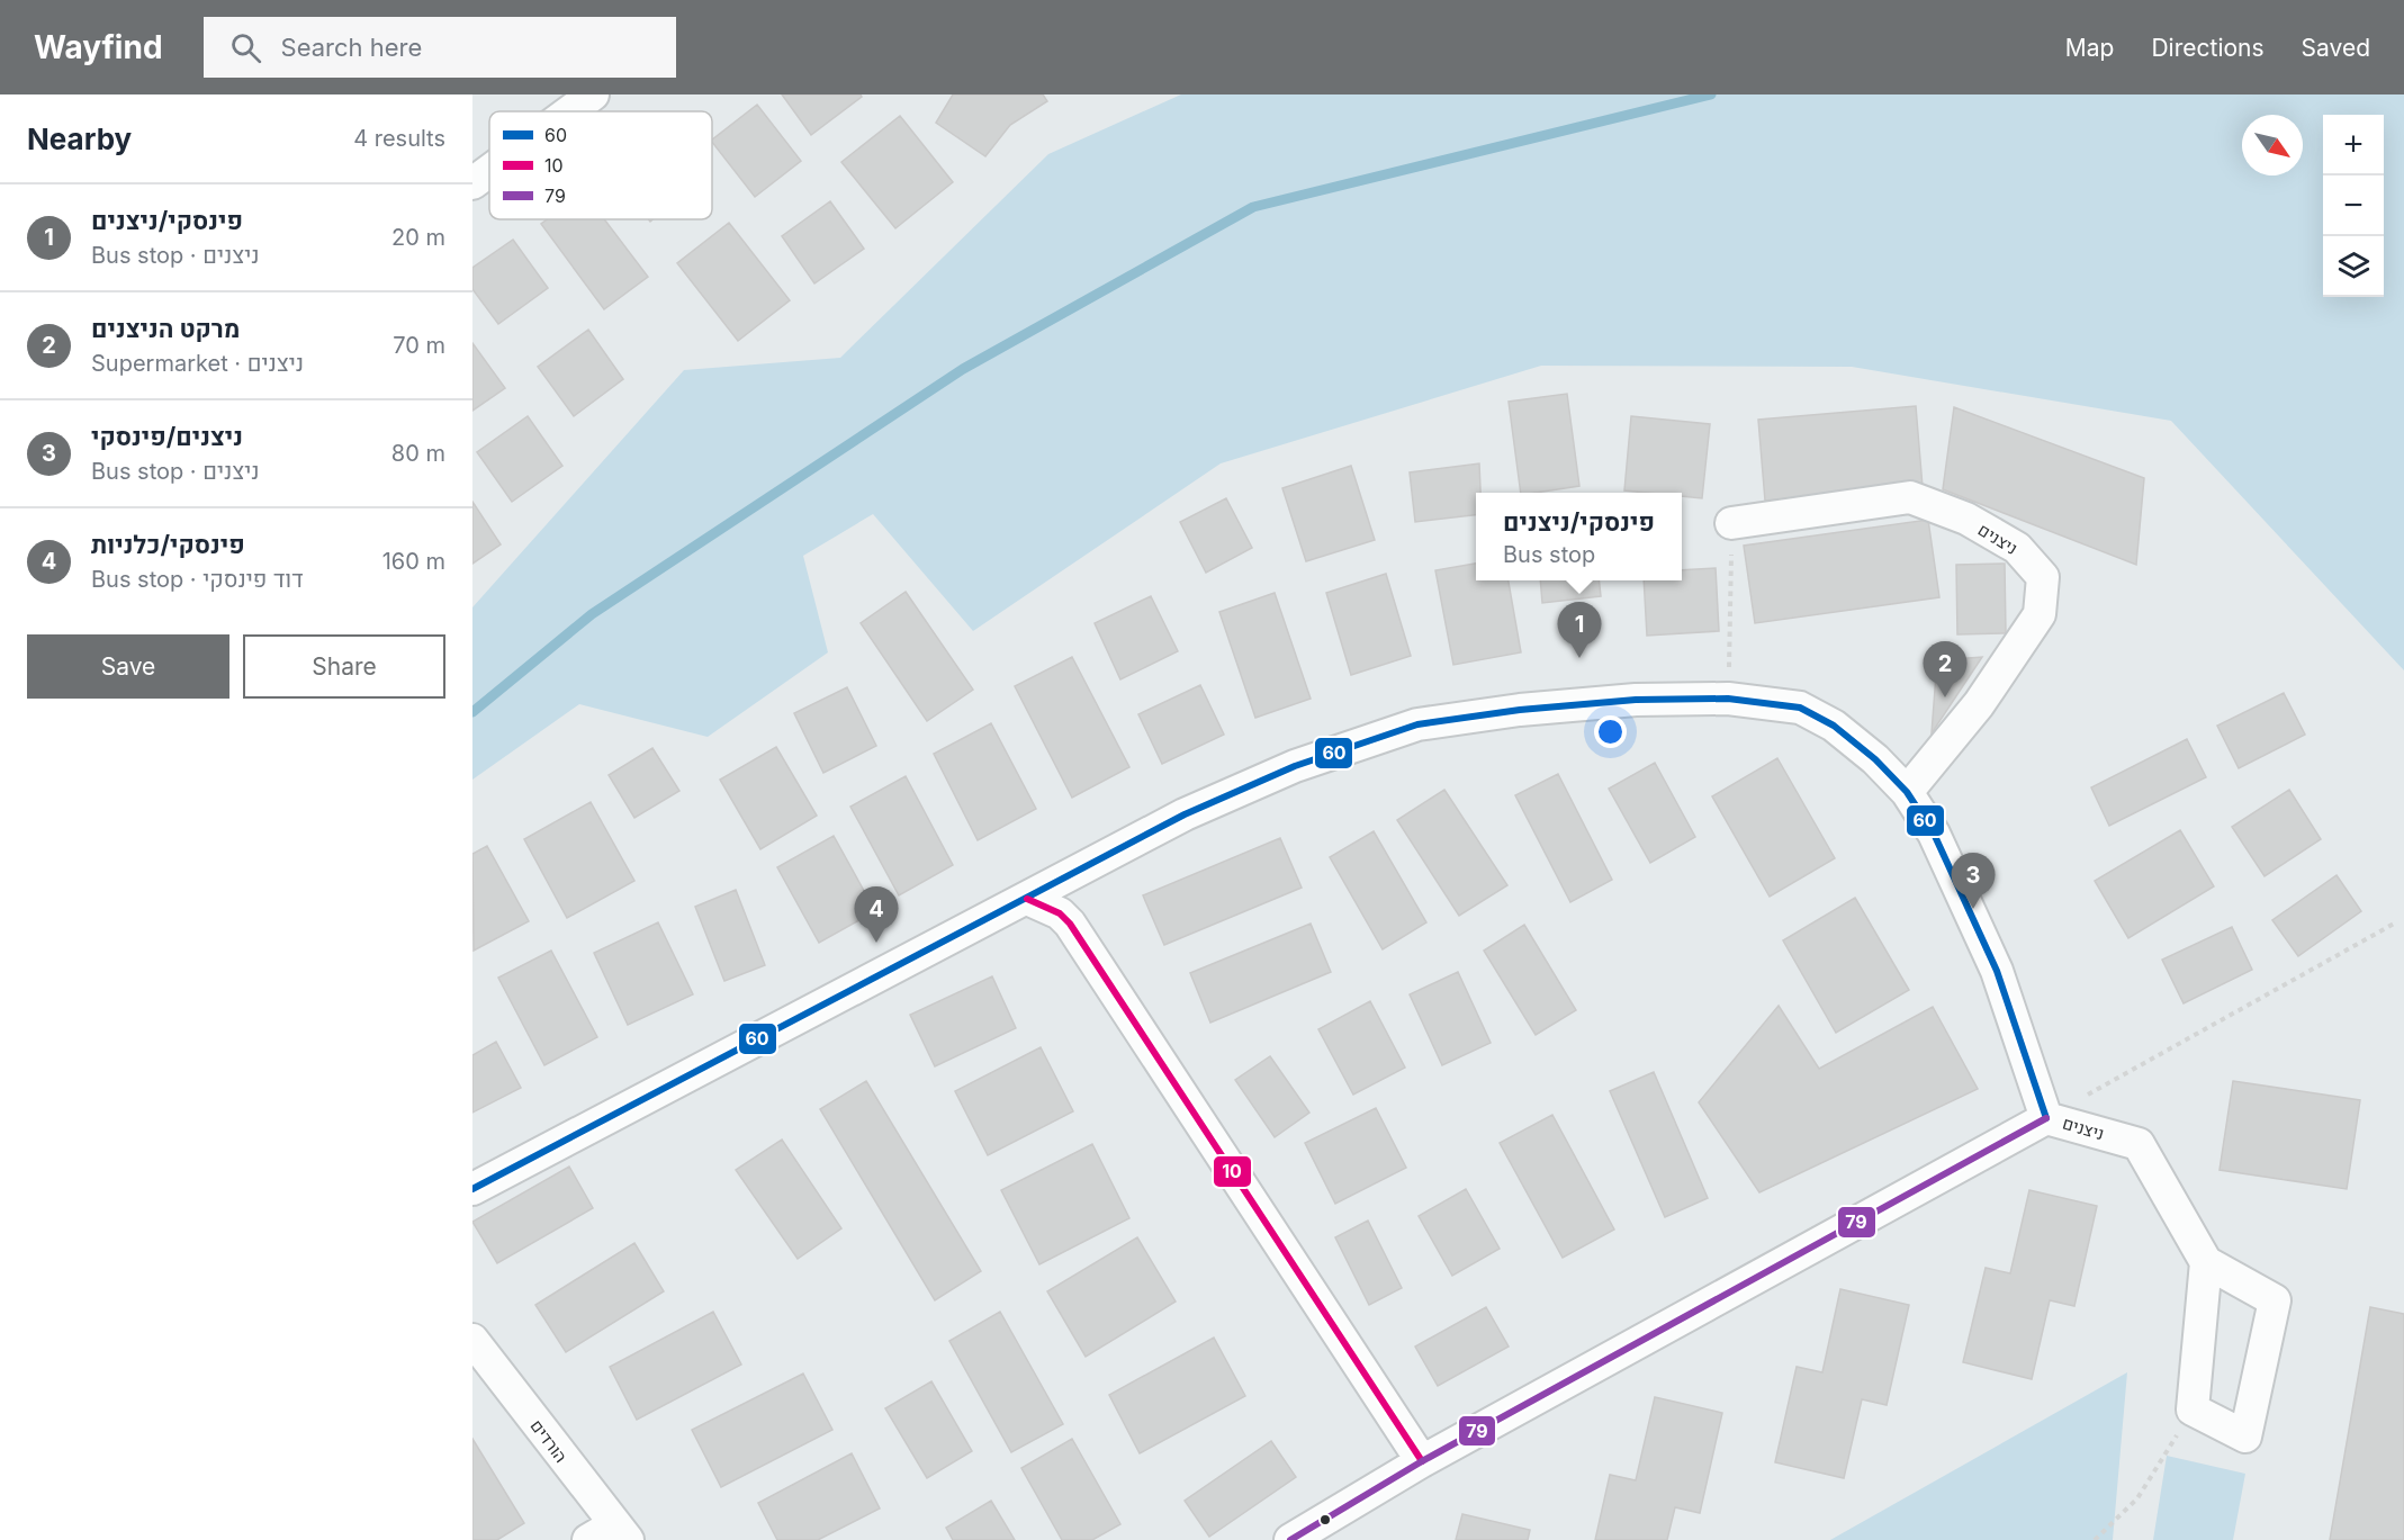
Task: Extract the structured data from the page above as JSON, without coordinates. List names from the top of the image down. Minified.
{"streets":{"street":["ניצנים","הורדים"]},"lines":["transit line 60","transit line 10","transit line 79"],"legend":["60","10","79"],"north":"bottom right","page":{"header":"Wayfind","search":"Search here","nav":["Map","Directions","Saved"],"heading":["Nearby","4 results"],"map_buttons":["+","−"],"list":[{"mark":"1","name":"פינסקי/ניצנים","note":"Bus stop · ניצנים","value":"20 m"},{"mark":"2","name":"מרקט הניצנים","note":"Supermarket · ניצנים","value":"70 m"},{"mark":"3","name":"ניצנים/פינסקי","note":"Bus stop · ניצנים","value":"80 m"},{"mark":"4","name":"פינסקי/כלניות","note":"Bus stop · דוד פינסקי","value":"160 m"}],"popup":["פינסקי/ניצנים","Bus stop"],"pins":["1","2","3","4"],"buttons":["Save","Share"]}}
